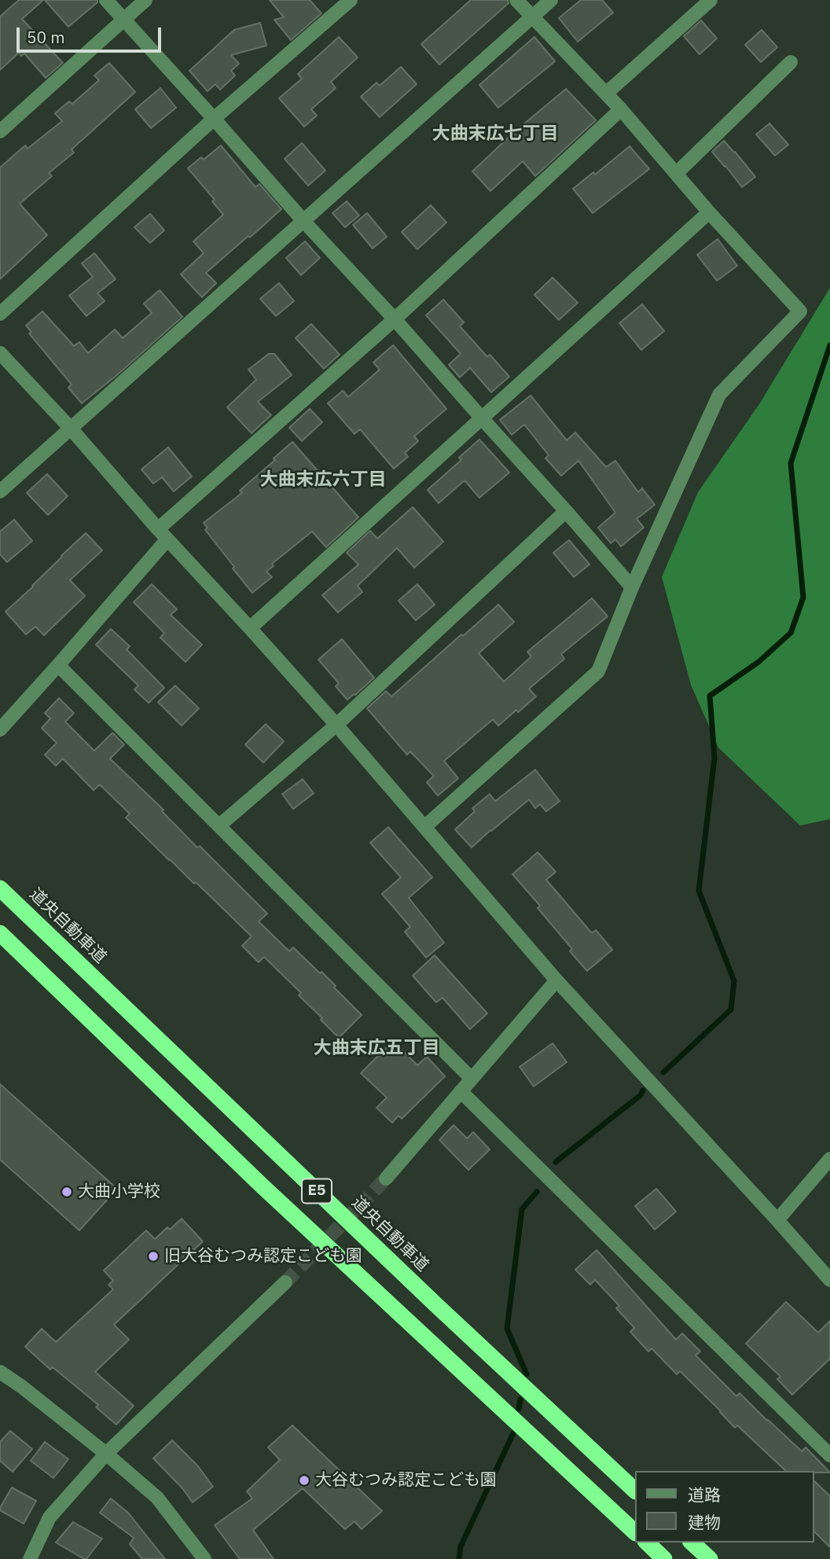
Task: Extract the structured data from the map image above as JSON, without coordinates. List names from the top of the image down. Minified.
{"streets":{"highway":["道央自動車道","E5"]},"districts":["大曲末広七丁目","大曲末広六丁目","大曲末広五丁目"],"places":["大曲小学校","旧大谷むつみ認定こども園","大谷むつみ認定こども園"],"legend":["道路","建物"],"scale_bar":"50 m"}
